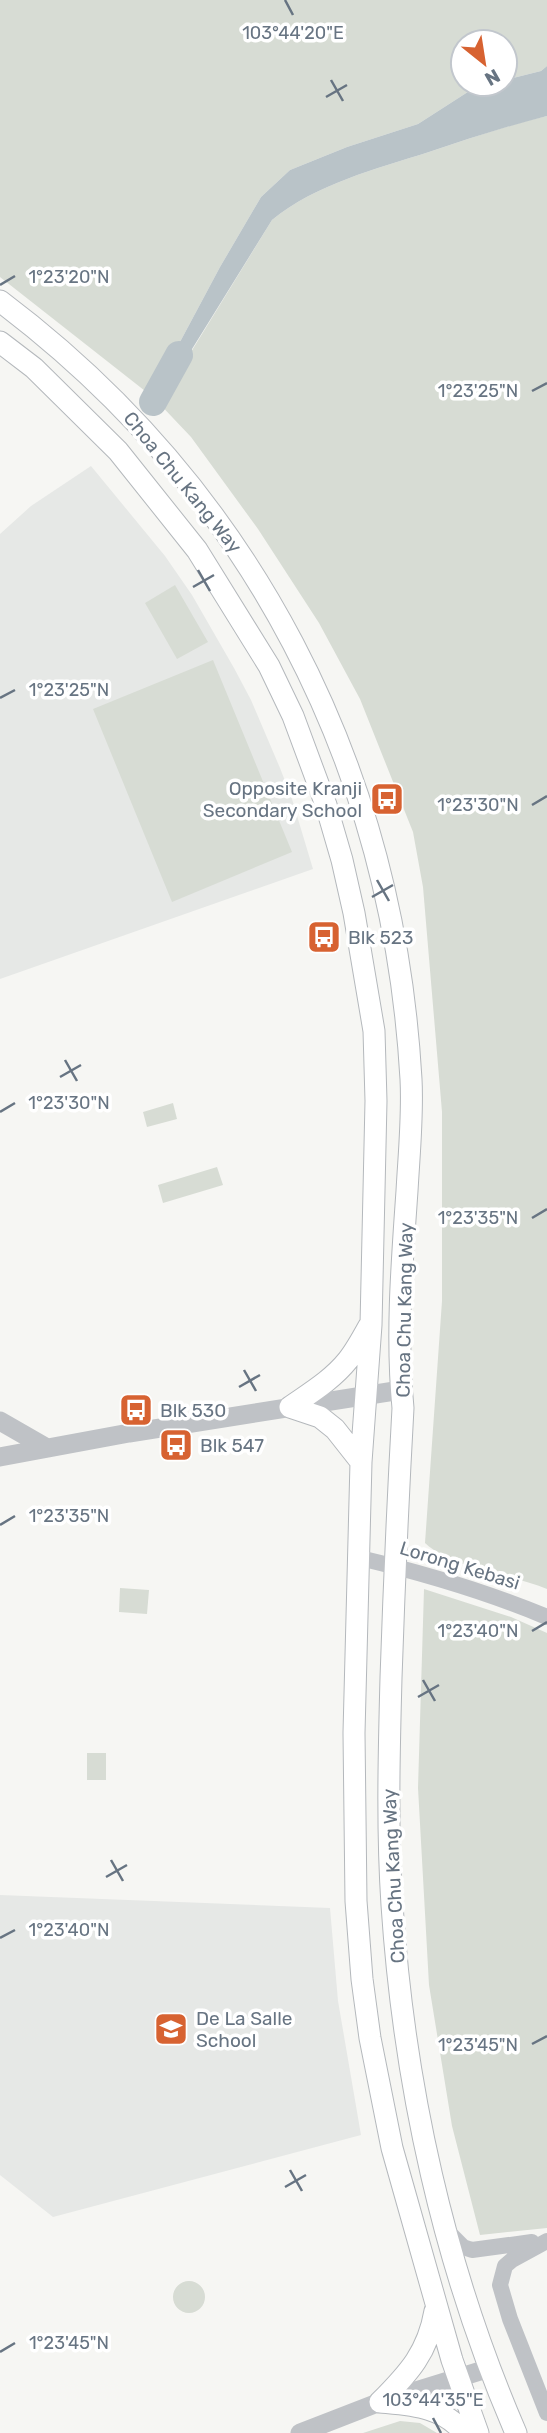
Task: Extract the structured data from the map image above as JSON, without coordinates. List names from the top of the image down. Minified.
{"streets":{"main road":["Choa Chu Kang Way"],"street":["Lorong Kebasi"]},"crossings":[["Choa Chu Kang Way","Lorong Kebasi"]],"places":{"bus stop":["Opposite Kranji Secondary School","Blk 523","Blk 530","Blk 547"],"school or university":["De La Salle School"]},"north":"bottom right","coordinates":["103°44'20\"E","1°23'20\"N","1°23'25\"N","1°23'30\"N","1°23'35\"N","1°23'40\"N","1°23'45\"N","103°44'35\"E"]}
